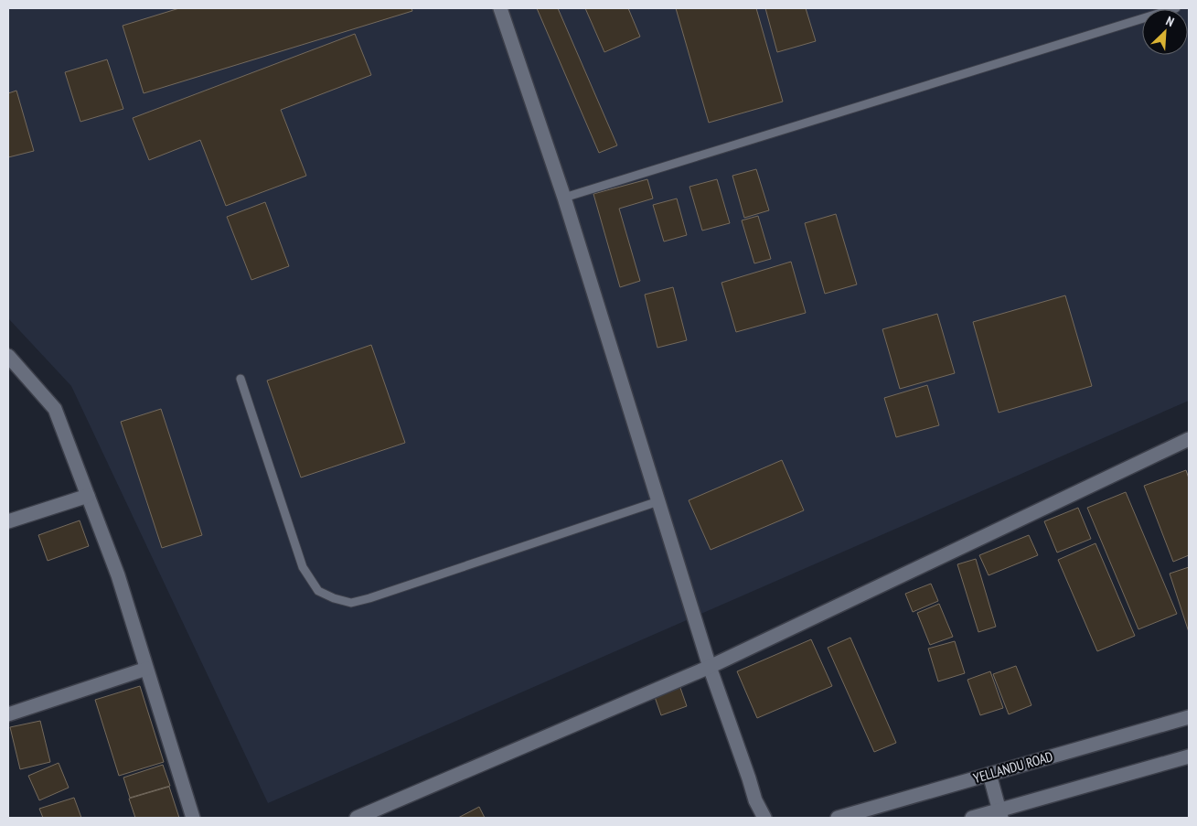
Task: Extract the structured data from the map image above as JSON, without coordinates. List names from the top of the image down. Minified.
{"streets":{"street":["YELLANDU ROAD"]},"north":"top right"}
